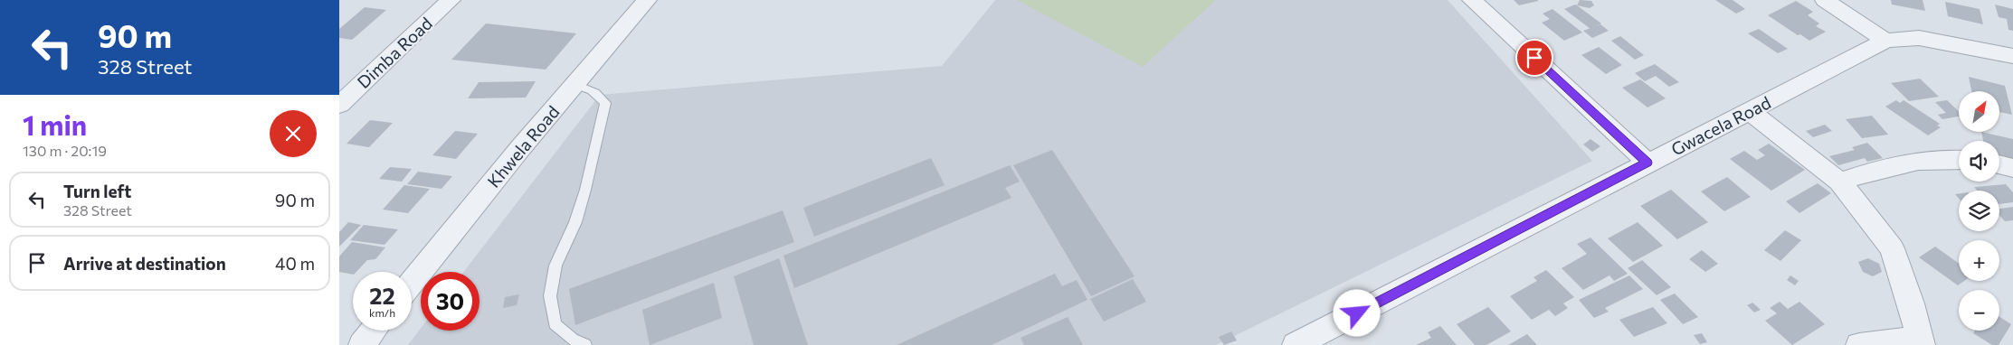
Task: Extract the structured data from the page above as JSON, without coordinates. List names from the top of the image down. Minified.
{"streets":{"street":["Dimba Road","Gwacela Road","Khwela Road"]},"north":"top right","page":{"turn":["90 m","328 Street"],"map_buttons":["+","−"],"heading":["1 min","130 m · 20:19"],"list":[{"name":"Turn left","note":"328 Street","value":"90 m"},{"name":"Arrive at destination","value":"40 m"}],"speed":"22 km/h","limit":"30"}}
